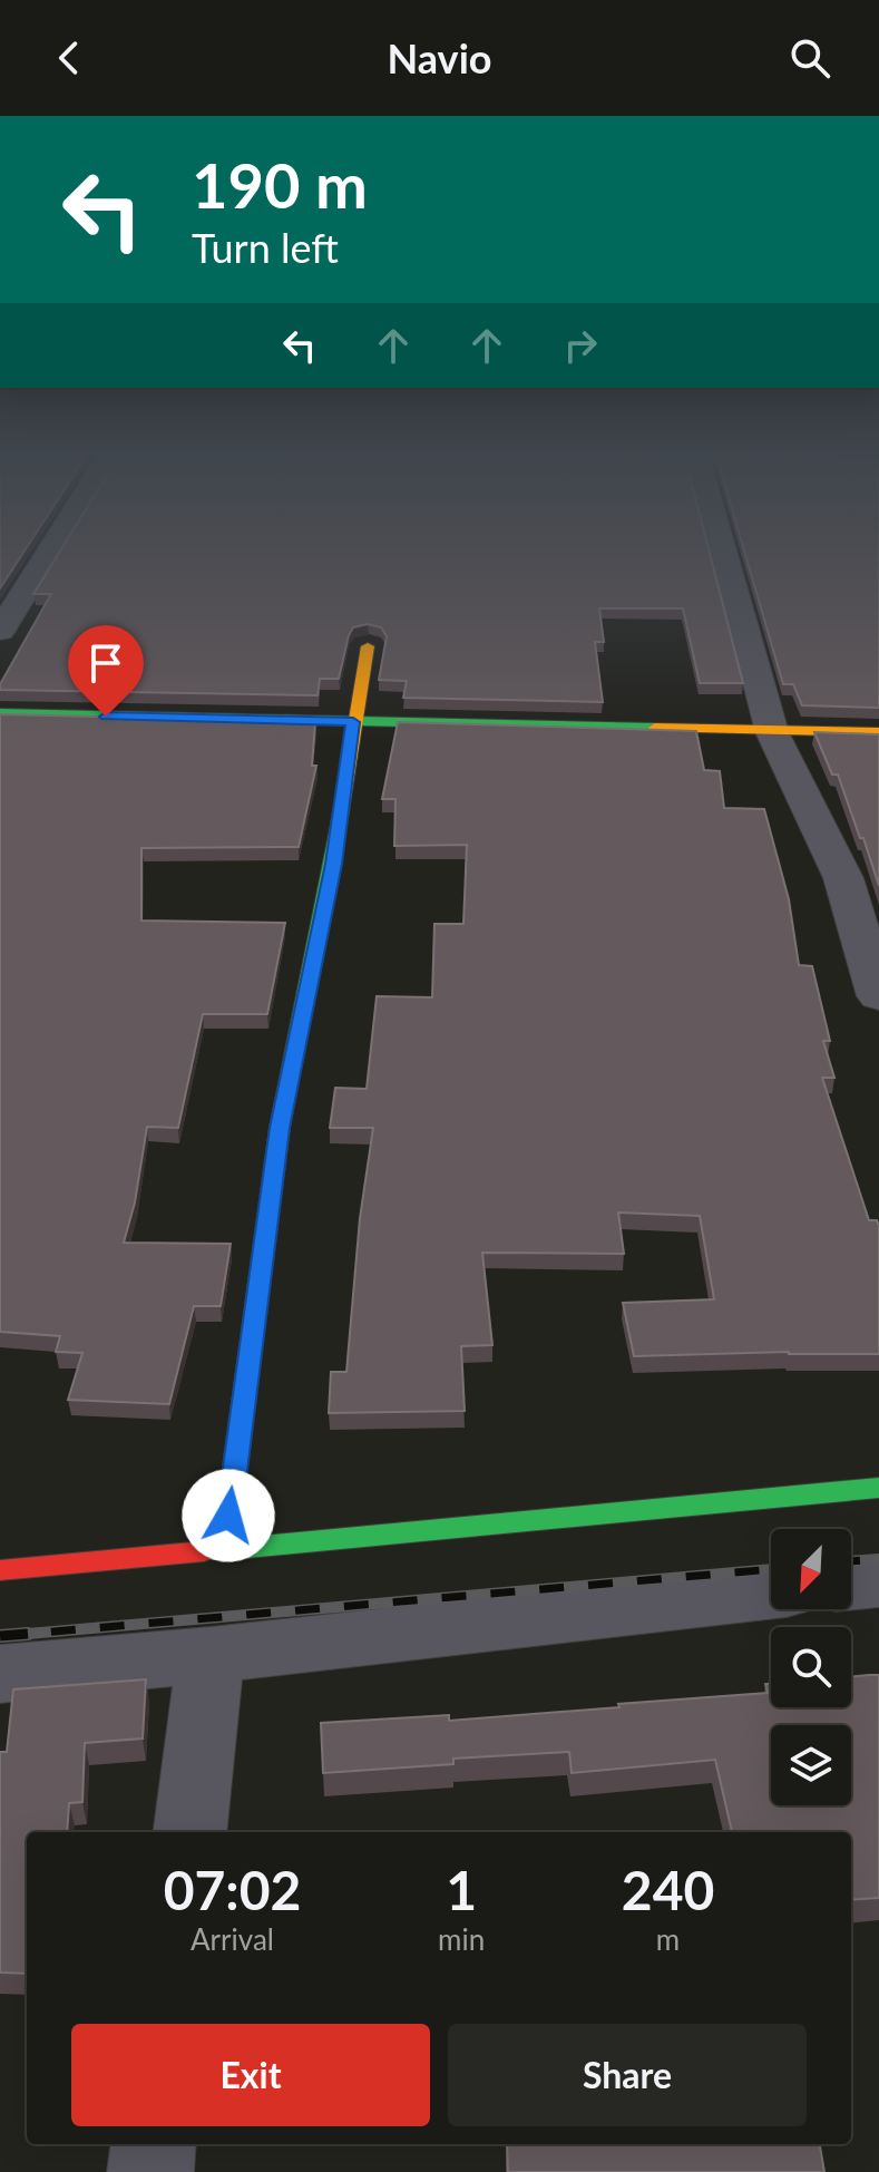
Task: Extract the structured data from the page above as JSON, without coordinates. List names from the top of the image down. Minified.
{"north":"bottom left","page":{"header":"Navio","turn":["190 m","Turn left"],"eta":["07:02","Arrival","1","min","240","m"],"buttons":["Exit","Share"]}}
